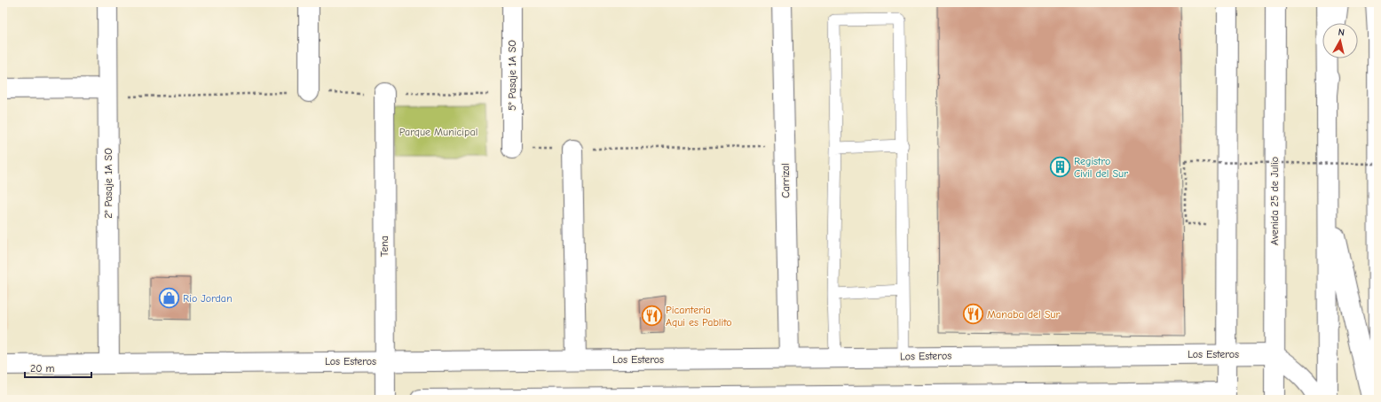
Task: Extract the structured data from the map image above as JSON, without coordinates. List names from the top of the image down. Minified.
{"streets":{"main road":["5° Pasaje 1A SO","Carrizal","2° Pasaje 1A SO","Avenida 25 de Julio","Tena","Los Esteros"]},"crossings":[["Carrizal","Los Esteros"],["2° Pasaje 1A SO","Los Esteros"],["Avenida 25 de Julio","Los Esteros"],["Tena","Los Esteros"]],"parks":["Parque Municipal"],"places":{"building":["Registro Civil del Sur"],"shop":["Rio Jordan"],"restaurant":["Manaba del Sur","Picanteria Aqui es Pablito"]},"scale_bar":"20 m","north":"top"}
